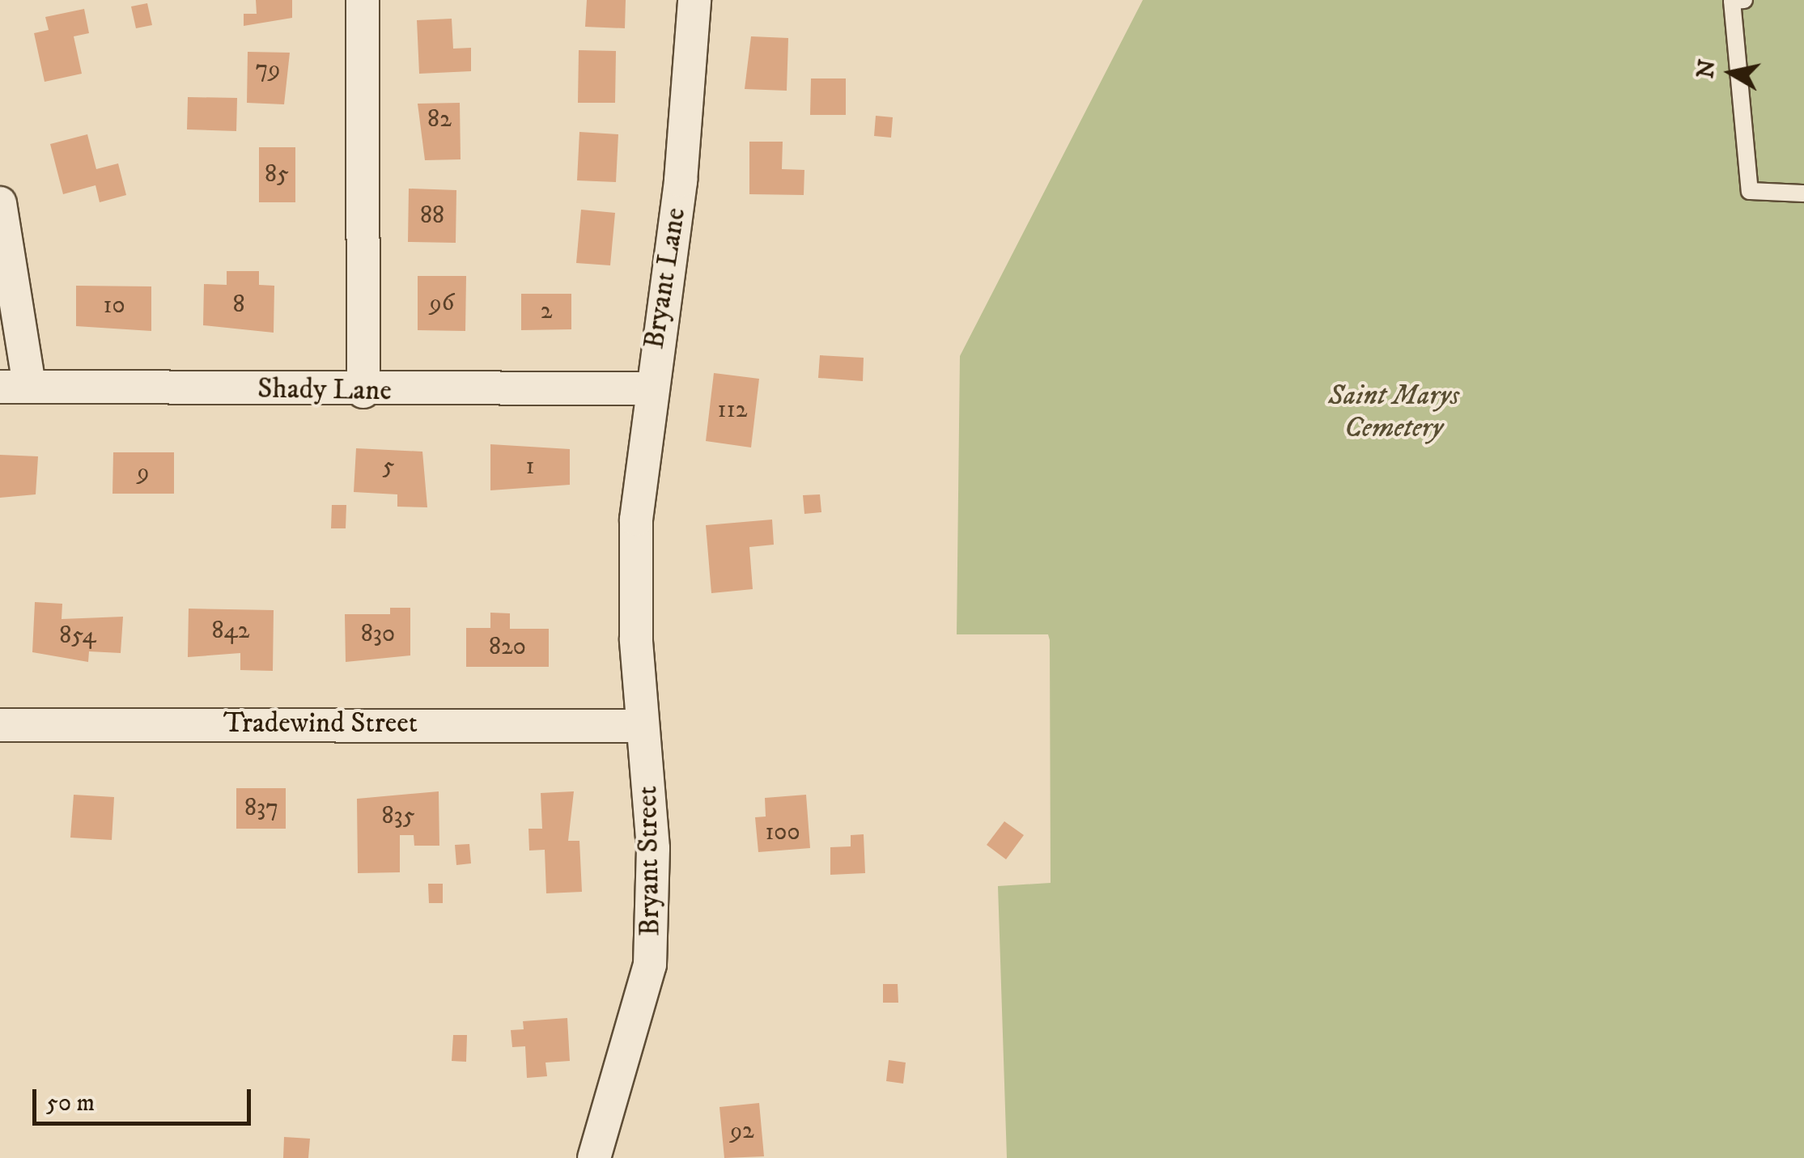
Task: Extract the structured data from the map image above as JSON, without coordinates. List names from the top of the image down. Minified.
{"streets":{"street":["Bryant Lane","Shady Lane","Tradewind Street","Bryant Street"]},"crossings":[["Bryant Lane","Shady Lane"],["Bryant Lane","Bryant Street"],["Tradewind Street","Bryant Street"]],"parks":["Saint Marys Cemetery"],"house_numbers":["79","82","85","88","96","8","10","2","112","5","1","9","842","830","854","820","837","835","100","92"],"scale_bar":"50 m","north":"left"}
